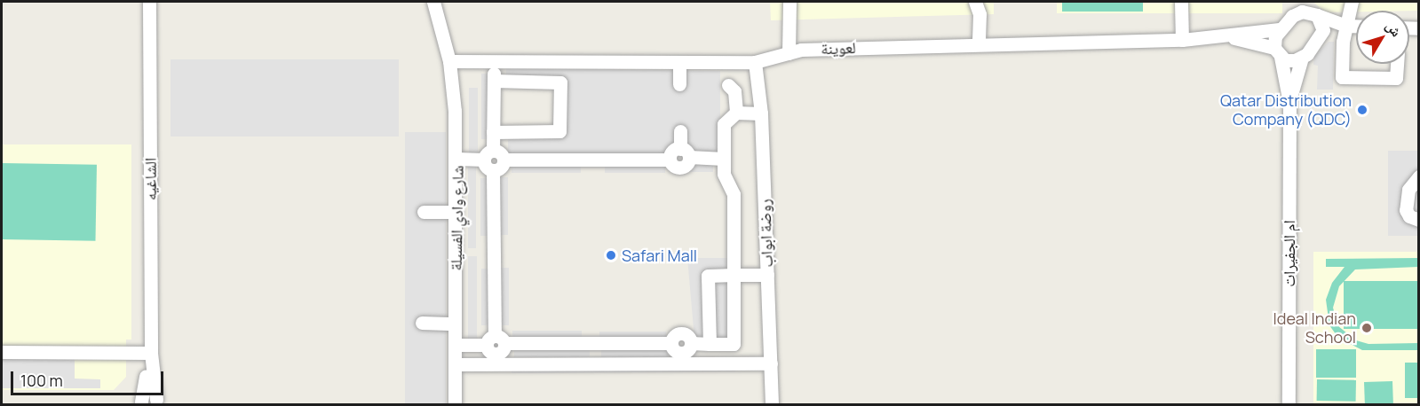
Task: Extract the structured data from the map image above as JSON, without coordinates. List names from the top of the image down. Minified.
{"streets":{"street":["لعوينة","الشاغيه","شارع وادي الفسيلة","روضة ابواب","ام الجفيرات"]},"crossings":[["لعوينة","شارع وادي الفسيلة"],["لعوينة","روضة ابواب"],["لعوينة","ام الجفيرات"]],"places":["Qatar Distribution Company (QDC)","Safari Mall","Ideal Indian School"],"scale_bar":"100 m","north":"top right"}
